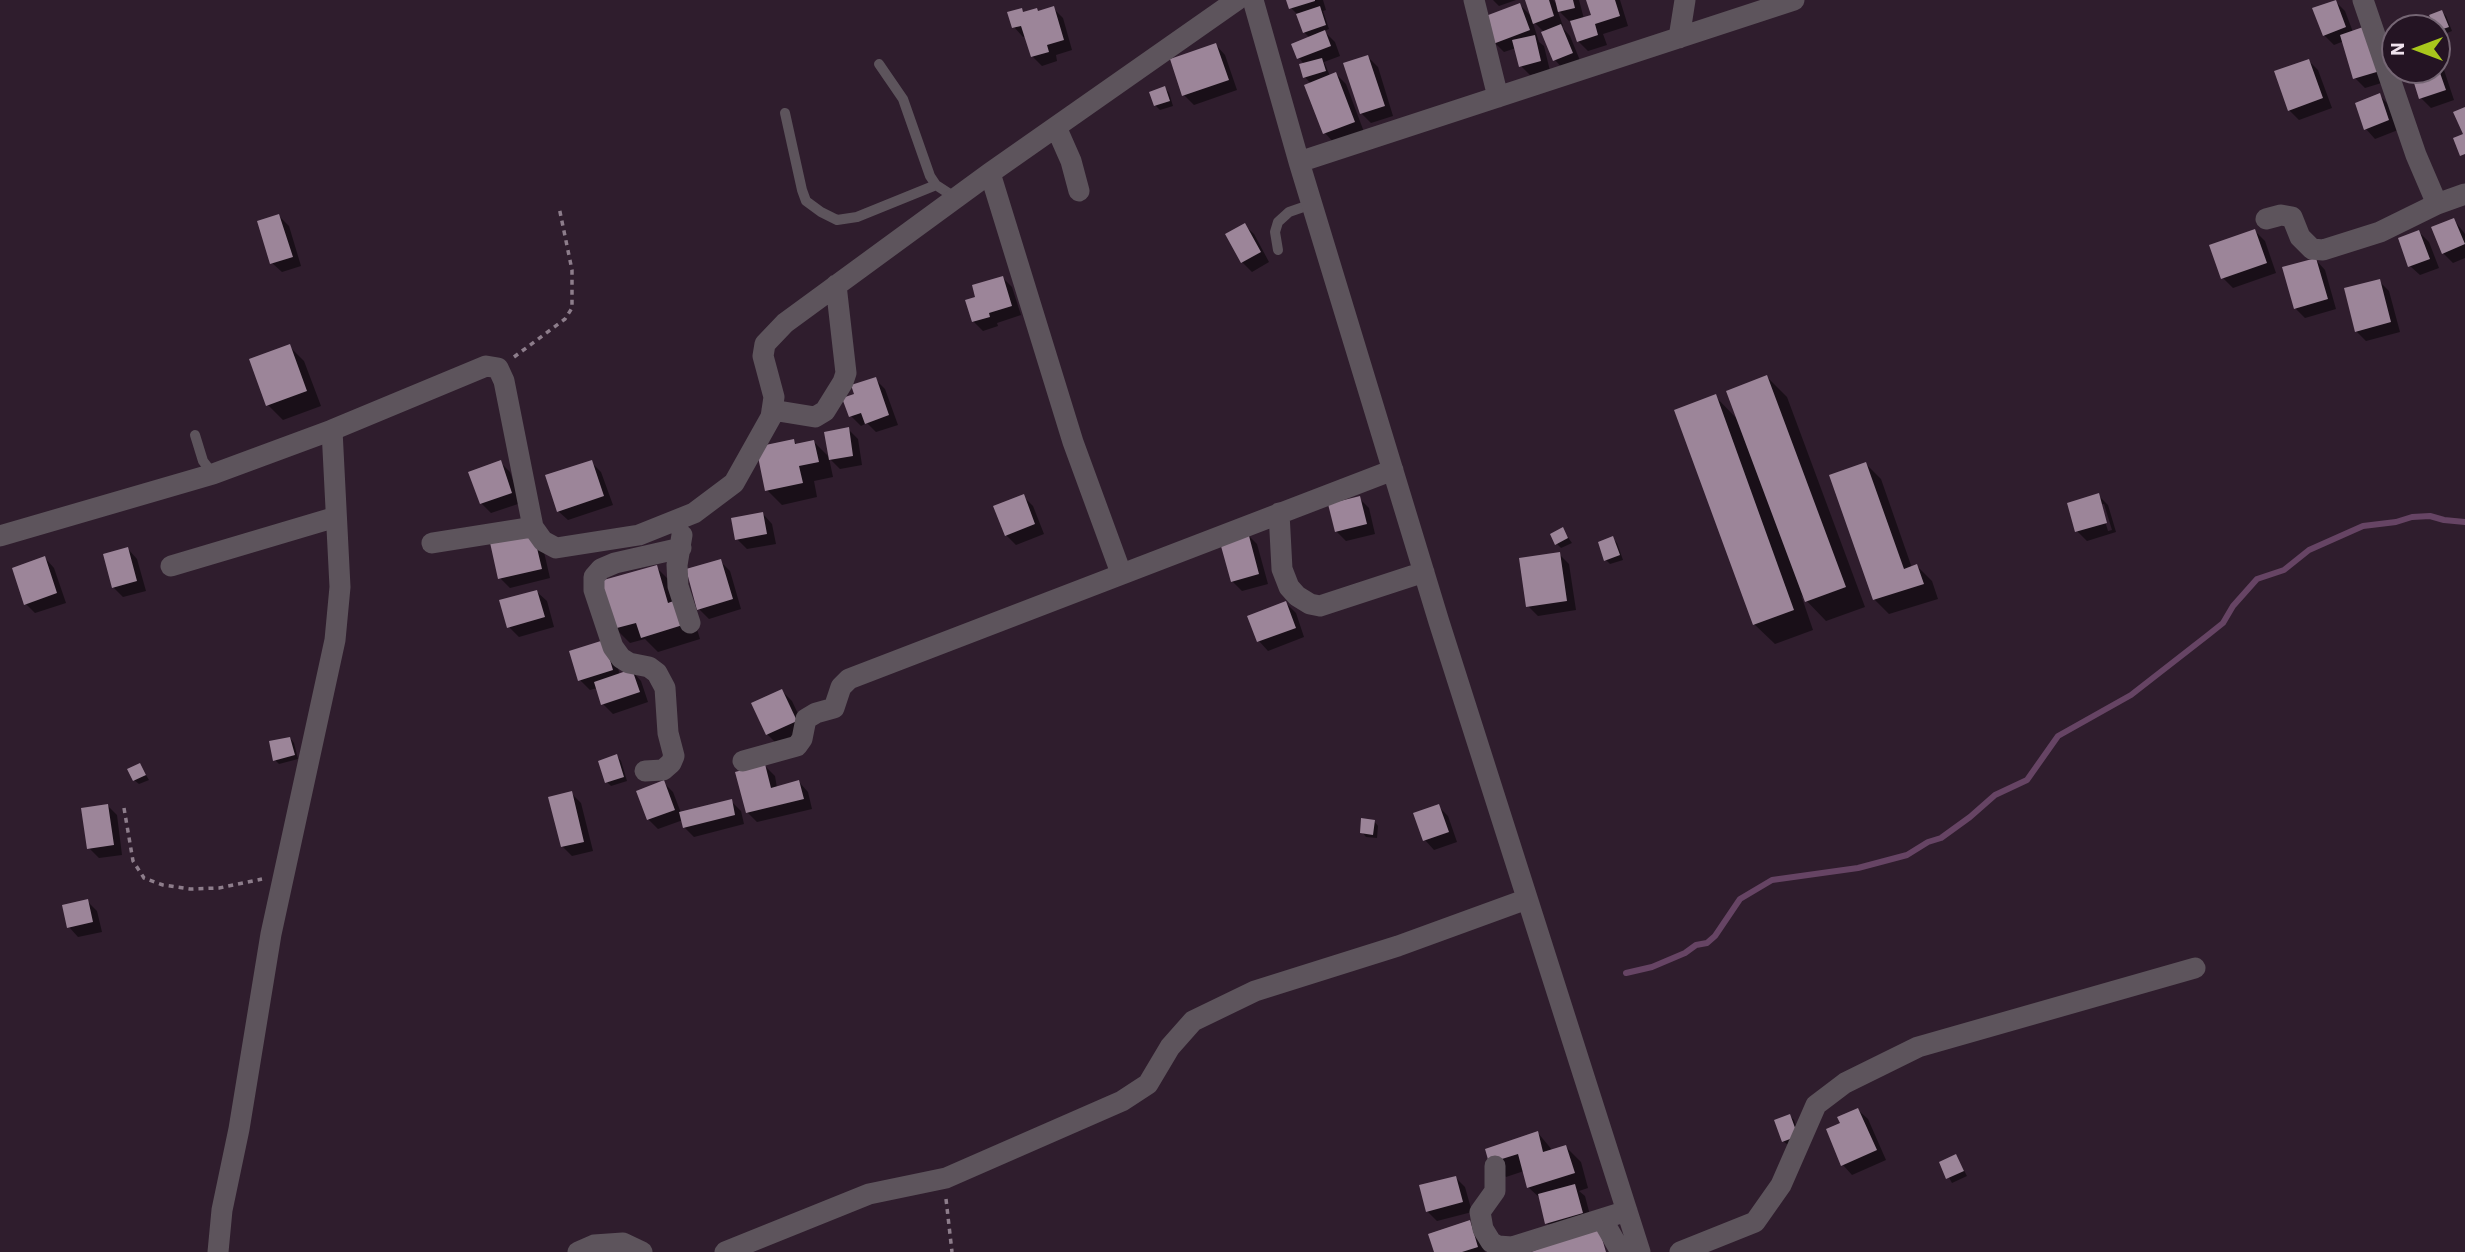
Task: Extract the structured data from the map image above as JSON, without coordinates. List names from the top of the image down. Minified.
{"north":"left"}
